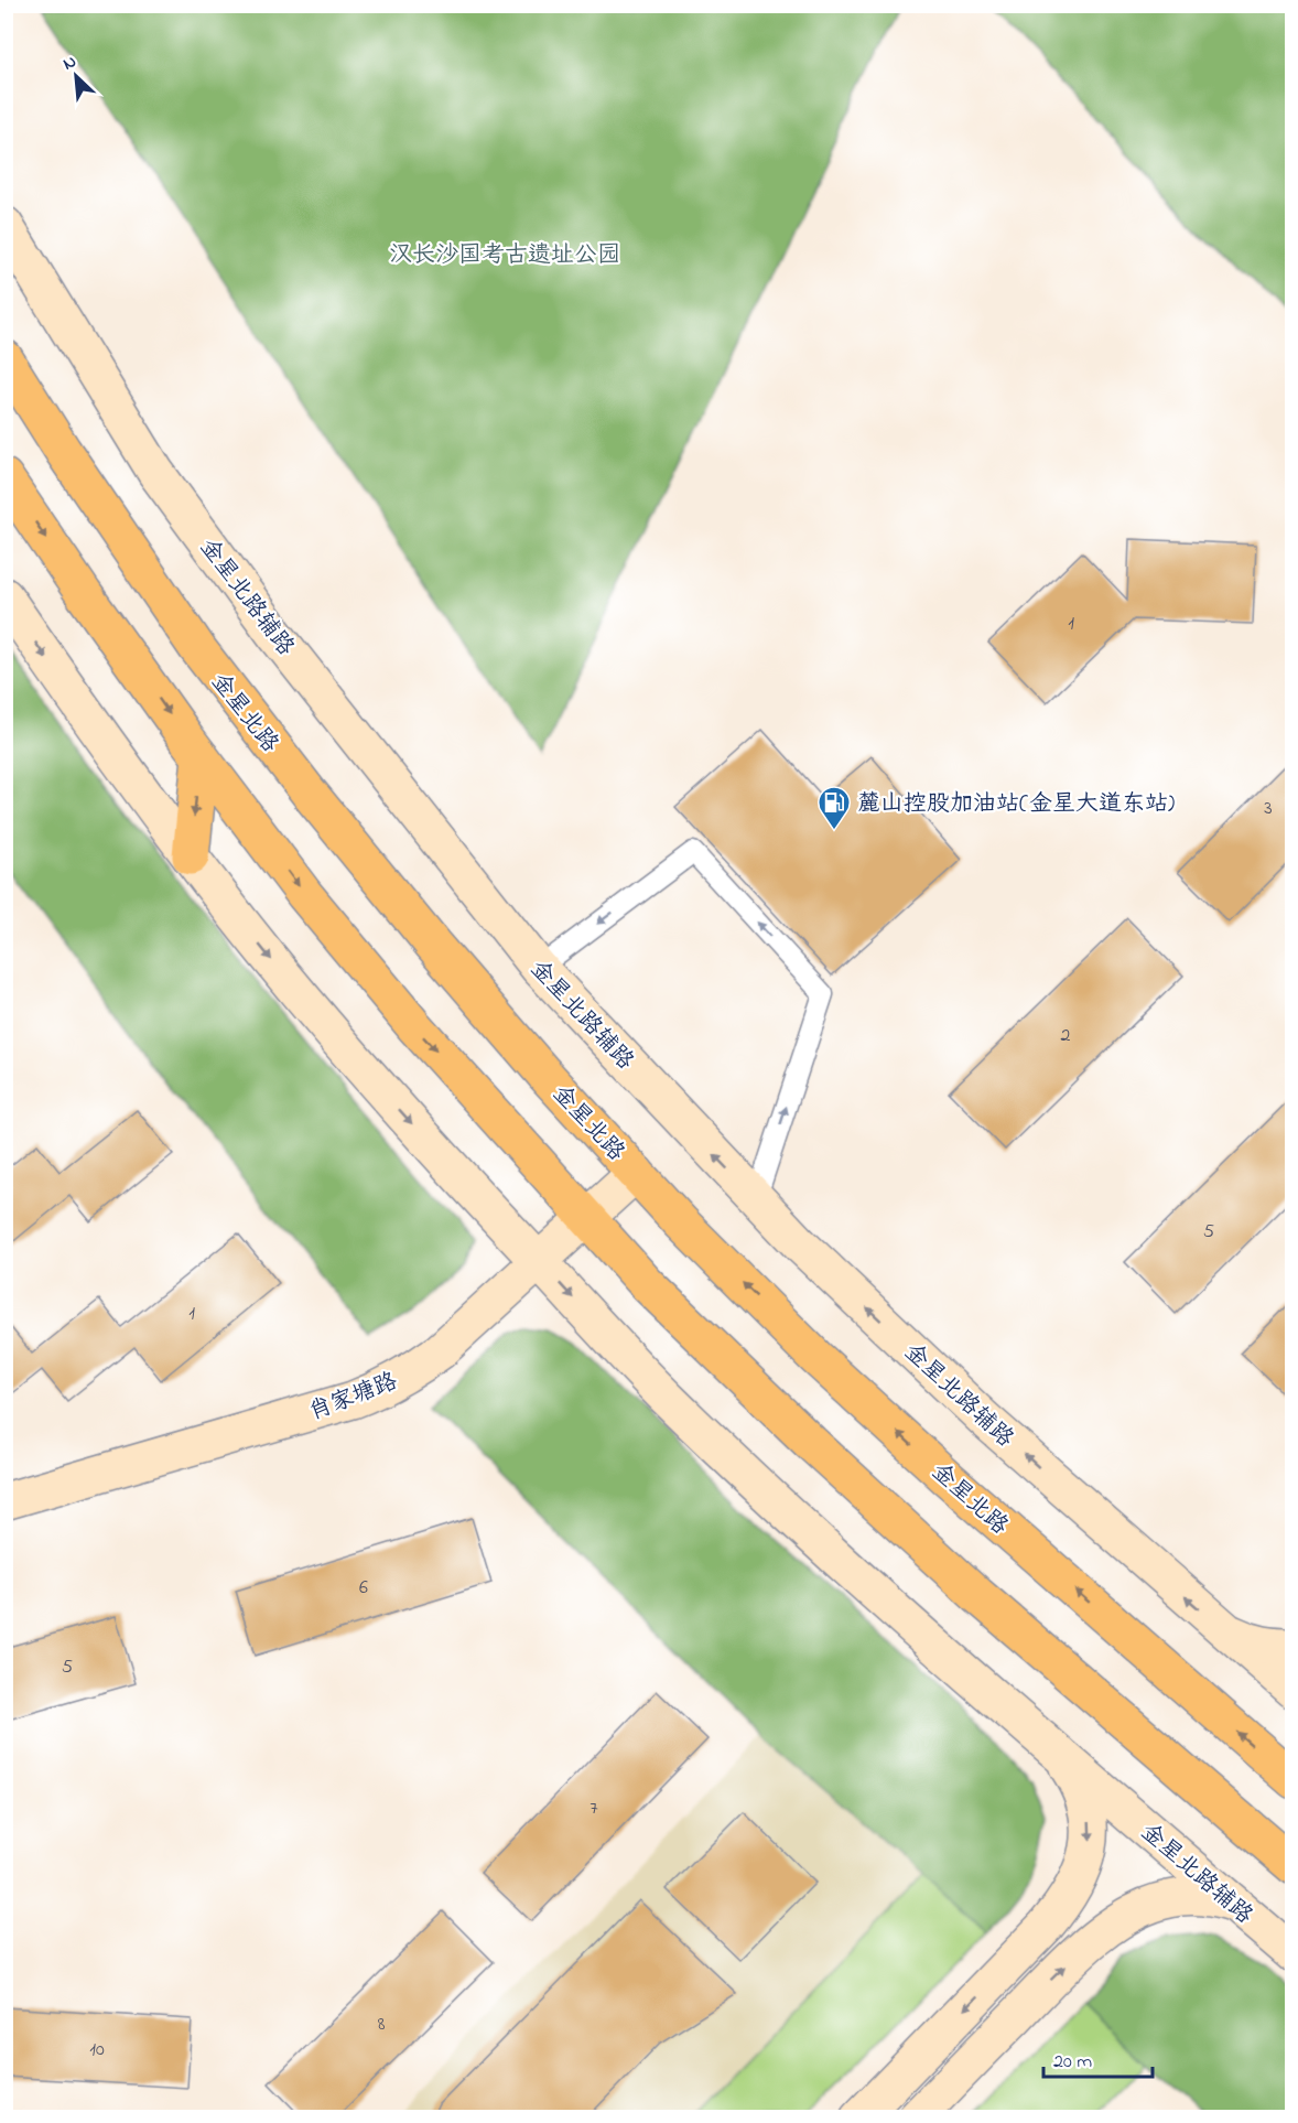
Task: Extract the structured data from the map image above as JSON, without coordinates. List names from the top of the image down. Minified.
{"streets":{"main road":["金星北路辅路","金星北路","肖家塘路"]},"crossings":[["金星北路辅路","肖家塘路"],["金星北路","肖家塘路"]],"parks":["汉长沙国考古遗址公园"],"places":{"fuel station":["麓山控股加油站(金星大道东站)"]},"house_numbers":["1","3","2","5","1","6","5","7","8","10"],"scale_bar":"20 m","north":"top left"}
